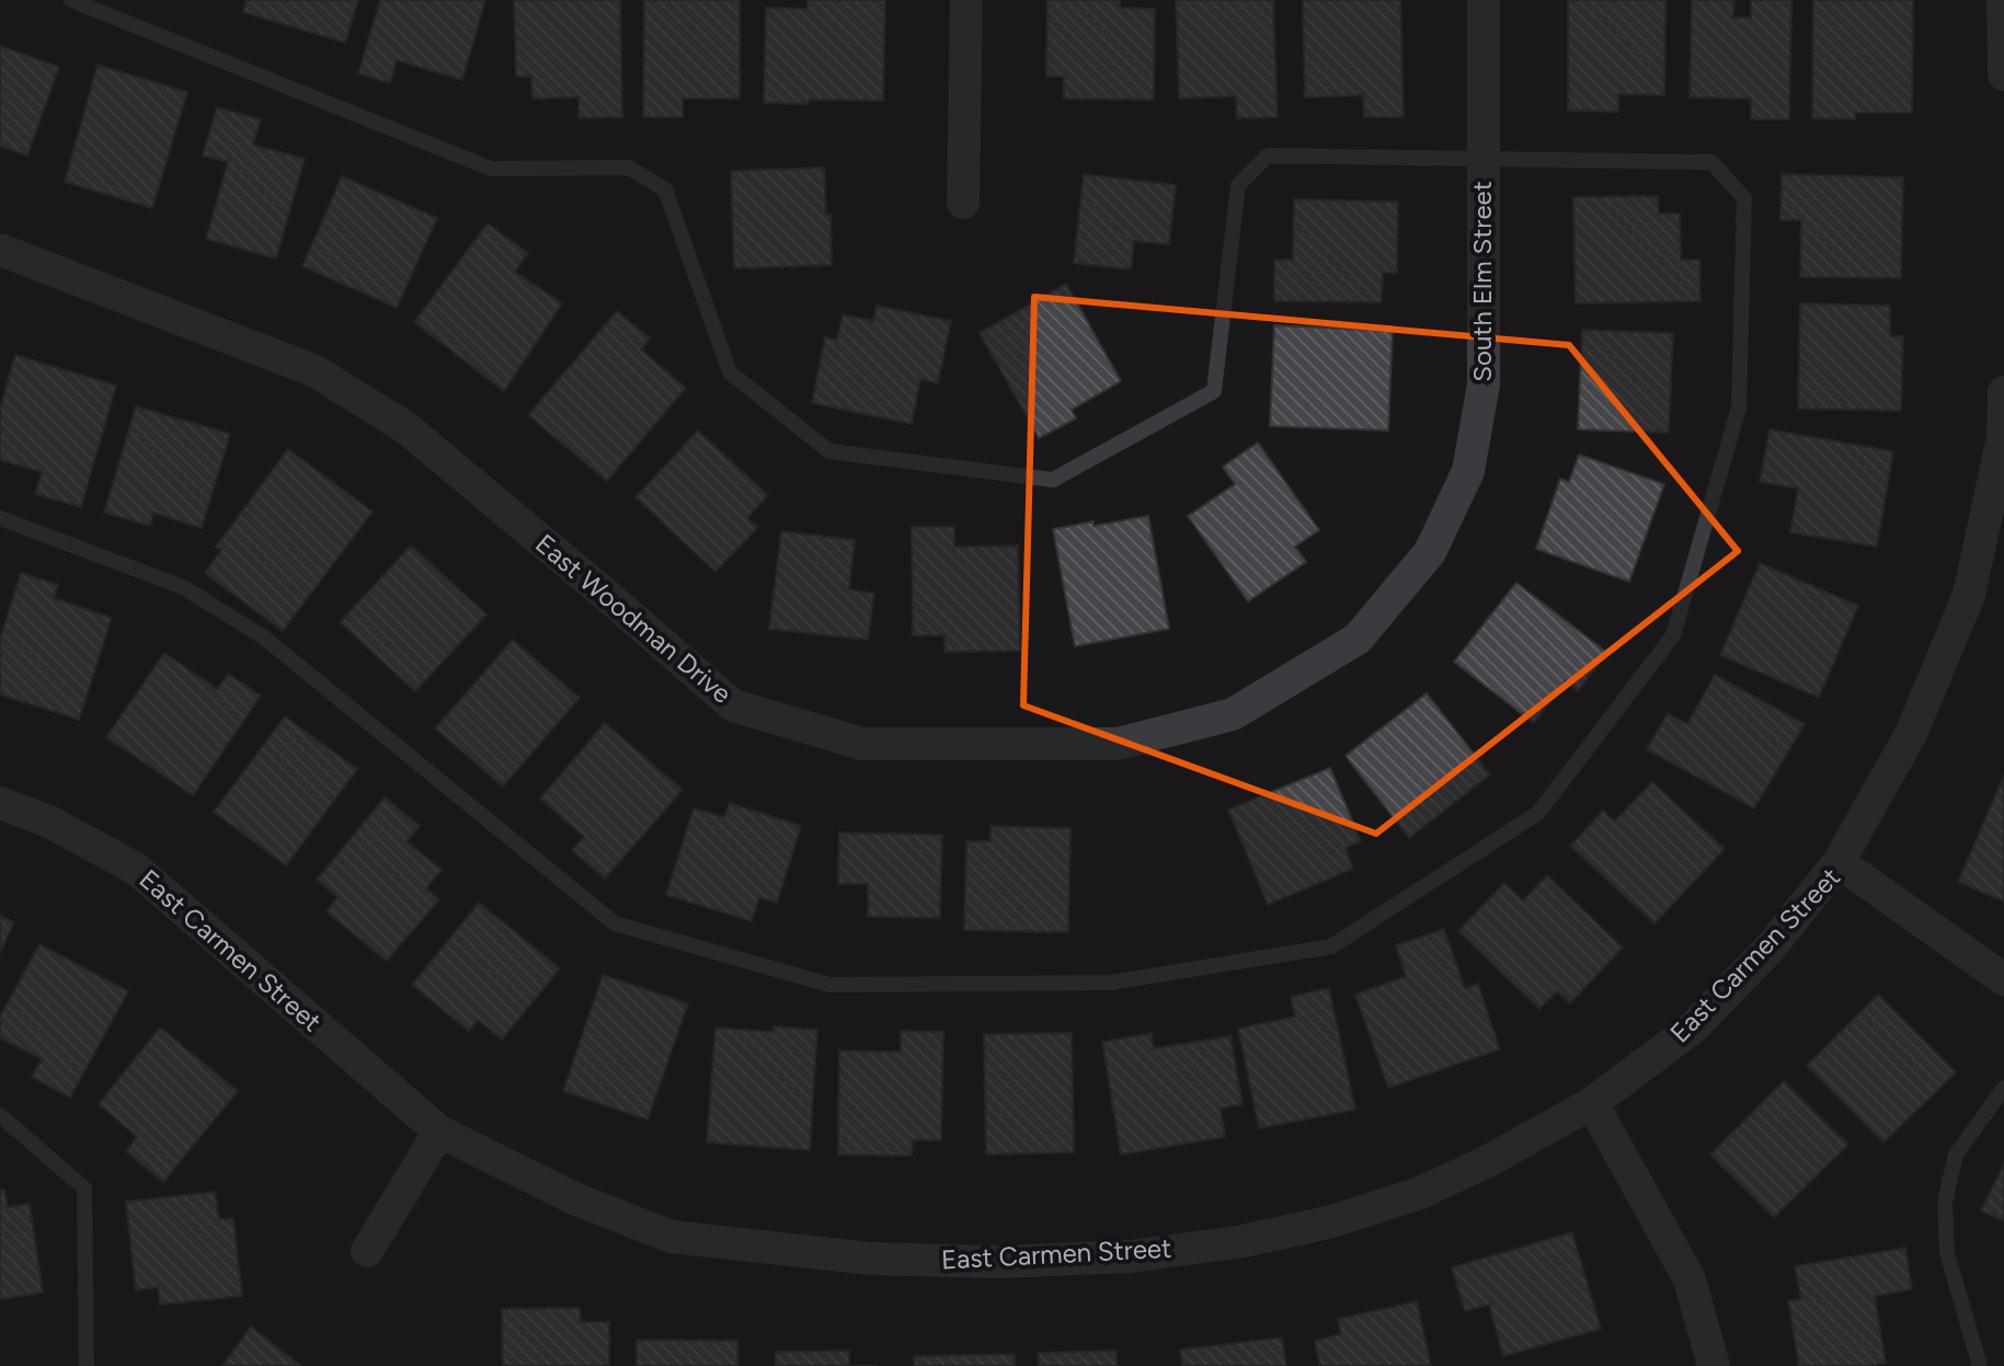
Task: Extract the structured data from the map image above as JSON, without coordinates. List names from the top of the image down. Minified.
{"streets":{"street":["South Elm Street","East Woodman Drive","East Carmen Street"]},"crossings":[["South Elm Street","East Woodman Drive"]]}
